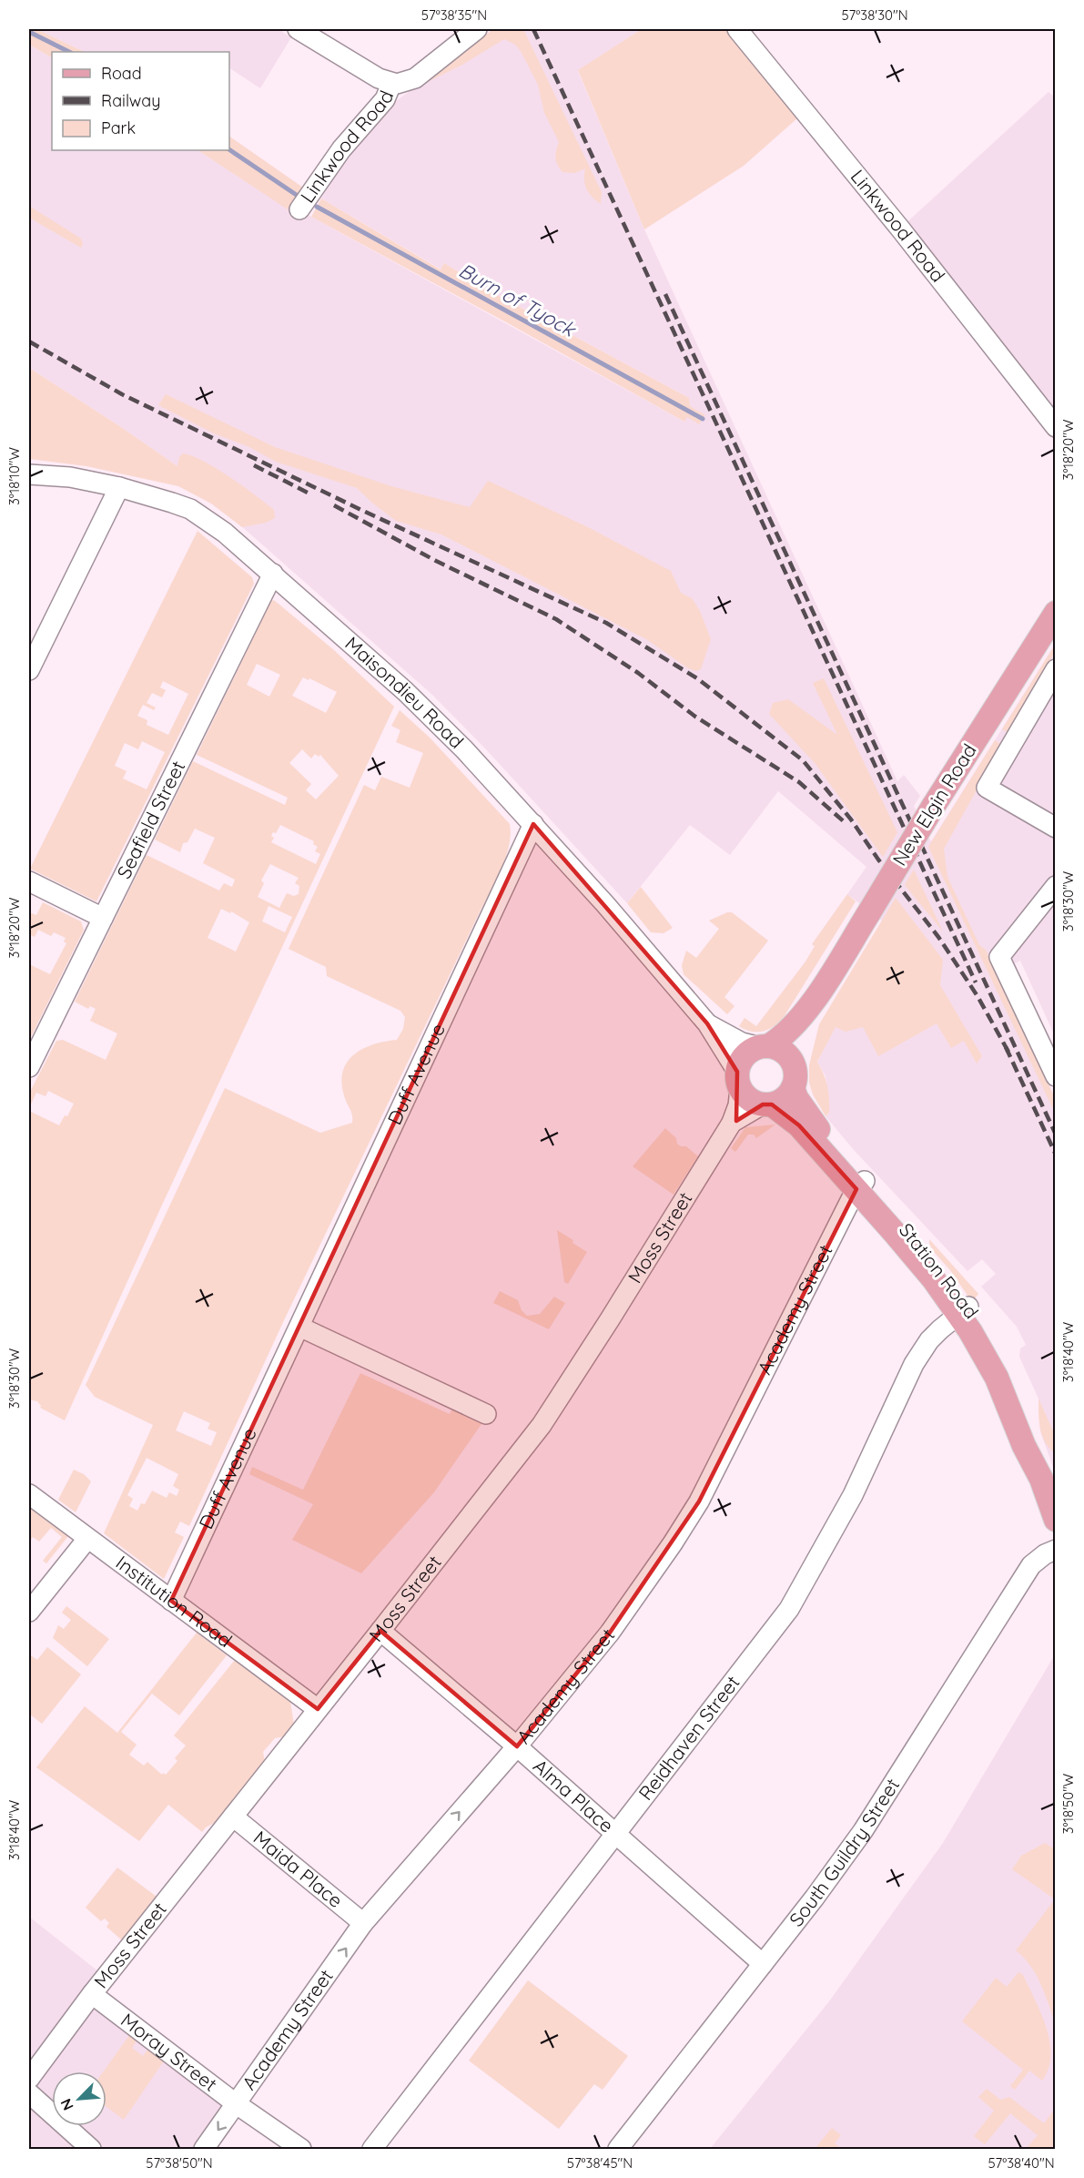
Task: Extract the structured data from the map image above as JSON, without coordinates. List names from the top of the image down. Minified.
{"streets":{"main road":["New Elgin Road","Station Road"],"street":["Linkwood Road","Maisondieu Road","Seafield Street","Duff Avenue","Moss Street","Academy Street","Institution Road","Reidhaven Street","Alma Place","South Guildry Street","Maida Place","Moray Street"]},"crossings":[["Maisondieu Road","New Elgin Road"],["Maisondieu Road","Seafield Street"],["Maisondieu Road","Duff Avenue"],["Maisondieu Road","Moss Street"],["Maisondieu Road","Station Road"],["New Elgin Road","Moss Street"],["New Elgin Road","Station Road"],["Duff Avenue","Institution Road"],["Moss Street","Station Road"],["Moss Street","Institution Road"],["Moss Street","Alma Place"],["Moss Street","Maida Place"],["Moss Street","Moray Street"],["Station Road","Academy Street"],["Station Road","Reidhaven Street"],["Academy Street","Alma Place"],["Academy Street","Maida Place"],["Academy Street","Moray Street"],["Reidhaven Street","Alma Place"],["Alma Place","South Guildry Street"]],"water":["Burn of Tyock"],"legend":["Road","Railway","Park"],"north":"bottom left","coordinates":["57°38'35\"N","57°38'30\"N","3°18'20\"W","3°18'10\"W","3°18'30\"W","3°18'40\"W","3°18'50\"W","57°38'50\"N","57°38'45\"N","57°38'40\"N"]}
